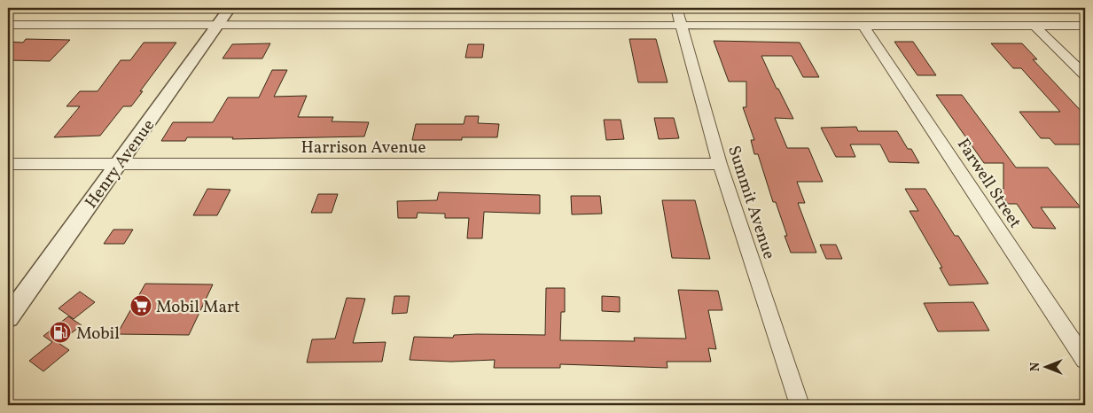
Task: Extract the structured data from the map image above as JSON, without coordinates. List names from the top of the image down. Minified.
{"streets":{"street":["Harrison Avenue","Henry Avenue","Farwell Street","Summit Avenue"]},"crossings":[["Harrison Avenue","Henry Avenue"],["Harrison Avenue","Summit Avenue"]],"places":{"supermarket":["Mobil Mart"],"fuel station":["Mobil"]},"north":"left"}
